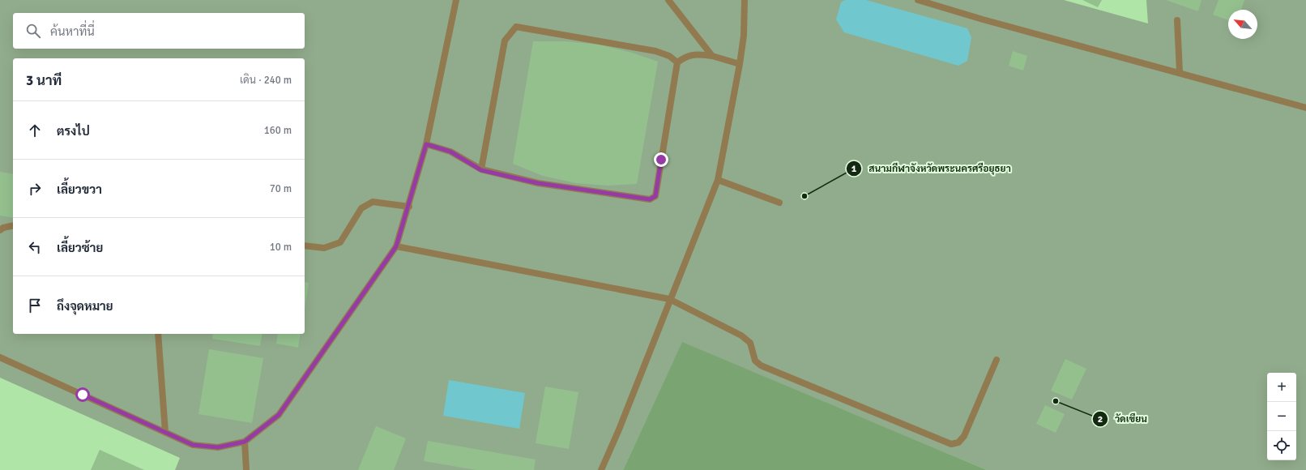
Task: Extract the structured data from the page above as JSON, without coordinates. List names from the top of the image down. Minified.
{"places":["สนามกีฬาจังหวัดพระนครศรีอยุธยา","วัดเขียน"],"north":"top left","page":{"search":"ค้นหาที่นี่","heading":["3 นาที","เดิน · 240 m"],"list":[["ตรงไป","160 m"],["เลี้ยวขวา","70 m"],["เลี้ยวซ้าย","10 m"],"ถึงจุดหมาย"],"map_buttons":["+","−"]}}
